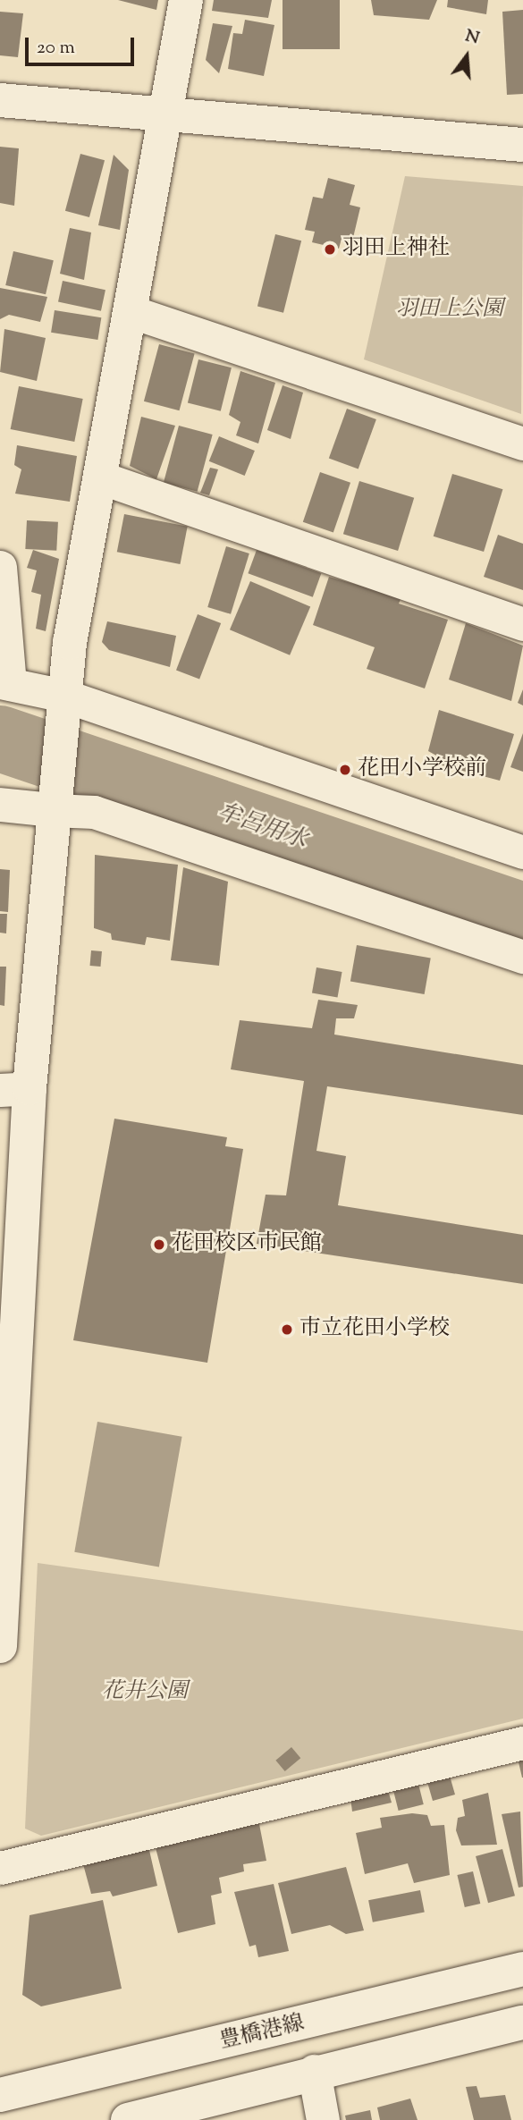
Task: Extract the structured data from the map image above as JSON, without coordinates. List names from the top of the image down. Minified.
{"streets":{"street":["豊橋港線"]},"water":["牟呂用水"],"parks":["羽田上公園","花井公園"],"places":["羽田上神社","花田小学校前","花田校区市民館","市立花田小学校"],"scale_bar":"20 m","north":"top"}
